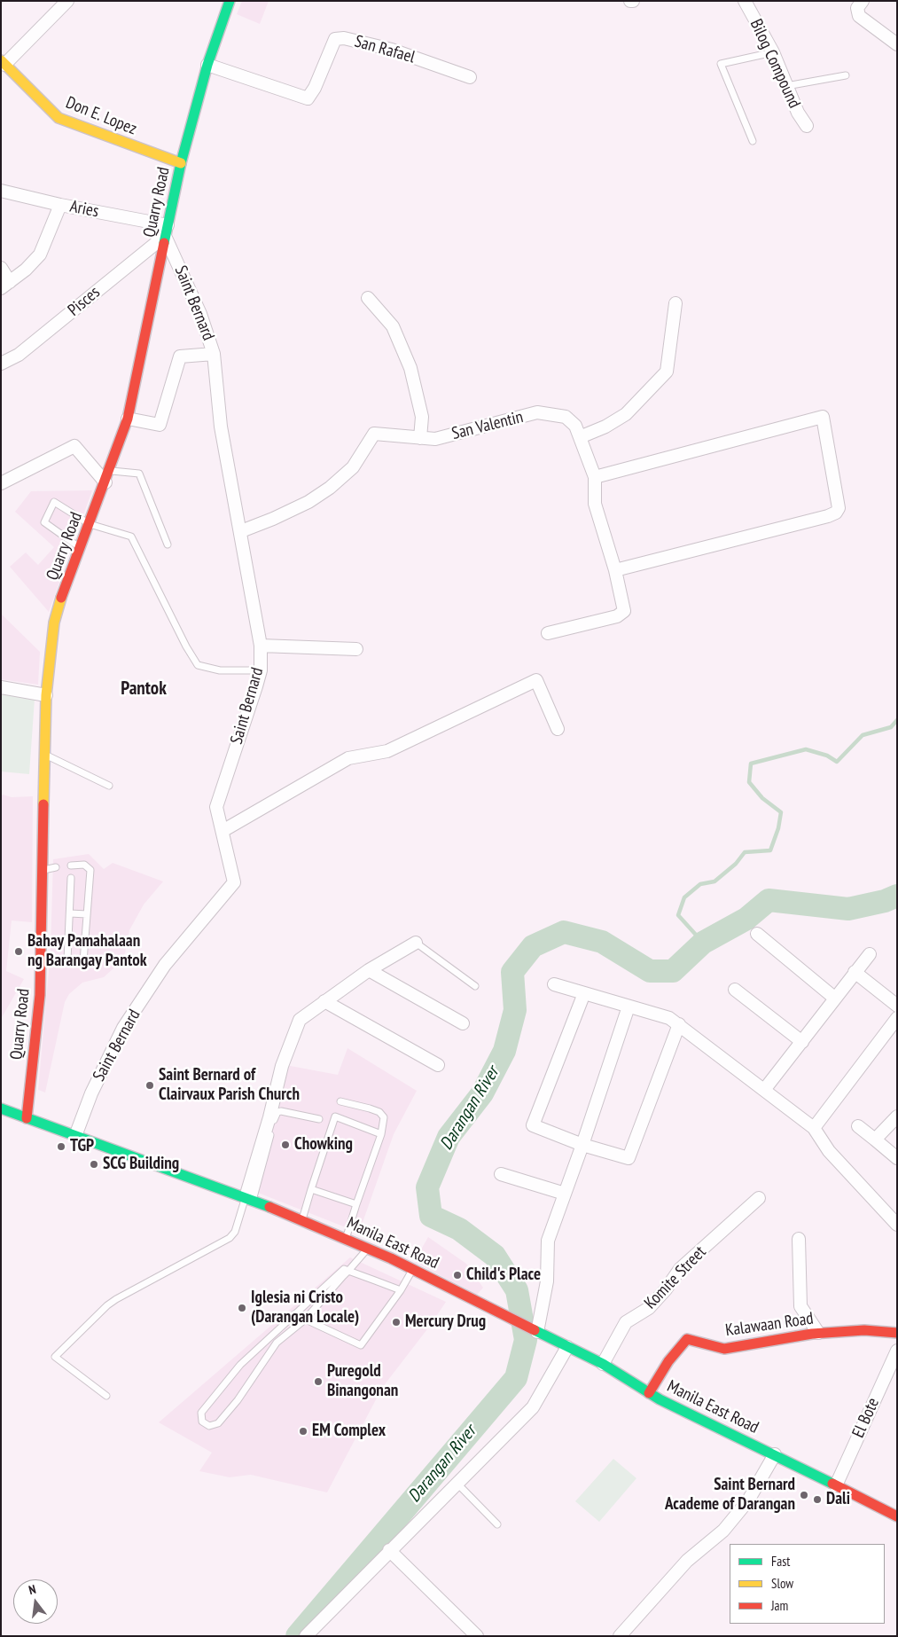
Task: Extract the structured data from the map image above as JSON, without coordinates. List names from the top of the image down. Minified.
{"streets":{"street":["San Rafael","Bilog Compound","Don E. Lopez","Quarry Road","Aries","Pisces","Saint Bernard","San Valentin","Manila East Road","Komite Street","Kalawaan Road","El Bote"]},"crossings":[["San Rafael","Quarry Road"],["Don E. Lopez","Quarry Road"],["Quarry Road","Aries"],["Quarry Road","Pisces"],["Quarry Road","Saint Bernard"],["Quarry Road","Manila East Road"],["Aries","Pisces"],["Aries","Saint Bernard"],["Pisces","Saint Bernard"],["Saint Bernard","San Valentin"],["Saint Bernard","Manila East Road"],["Manila East Road","Komite Street"],["Manila East Road","Kalawaan Road"],["Manila East Road","El Bote"]],"districts":["Pantok"],"water":["Darangan River"],"places":["Bahay Pamahalaan ng Barangay Pantok","Saint Bernard of Clairvaux Parish Church","Chowking","TGP","SCG Building","Child's Place","Iglesia ni Cristo (Darangan Locale)","Mercury Drug","Puregold Binangonan","EM Complex","Saint Bernard Academe of Darangan","Dali"],"legend":["Fast","Slow","Jam"],"north":"top"}
